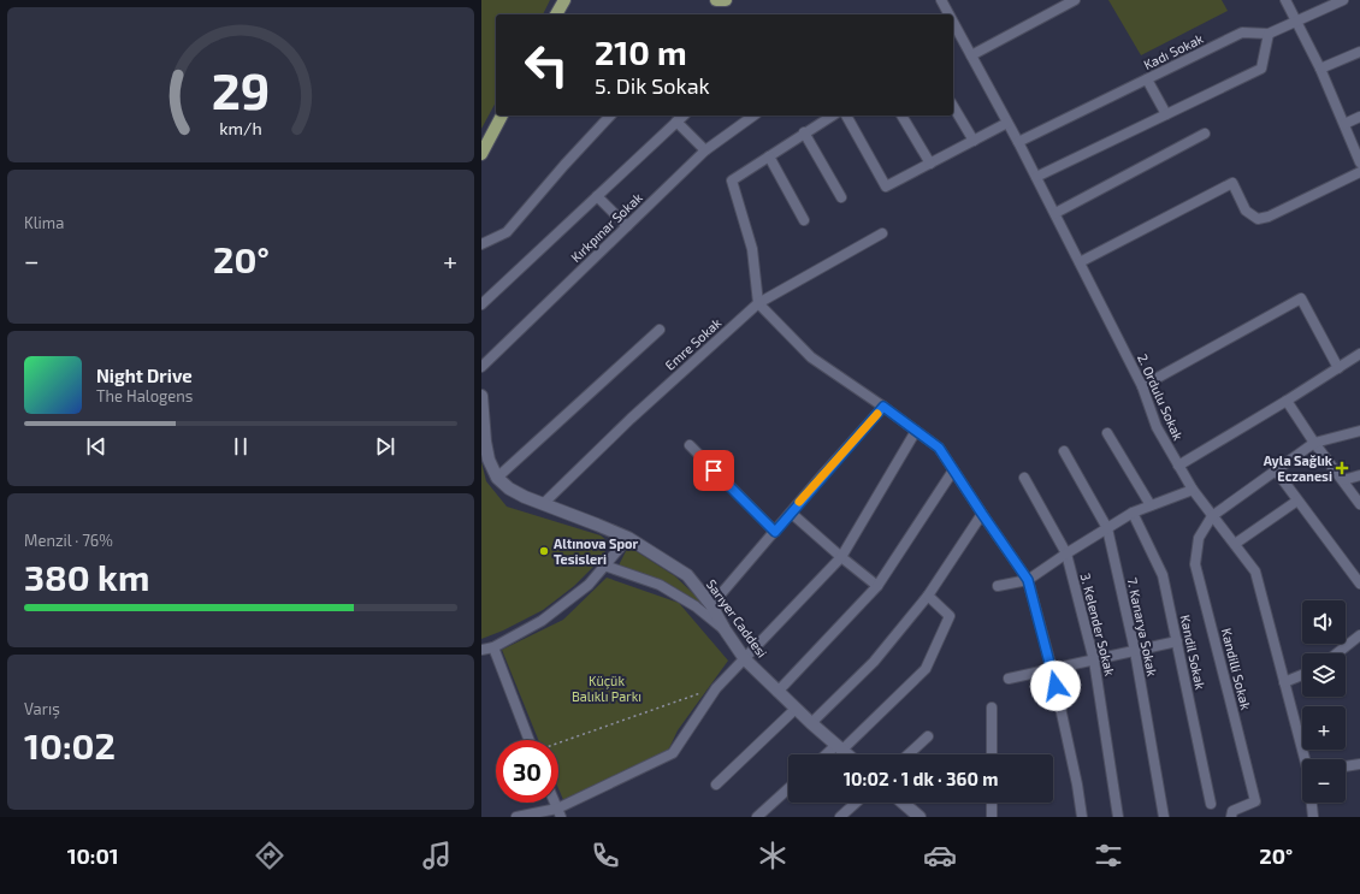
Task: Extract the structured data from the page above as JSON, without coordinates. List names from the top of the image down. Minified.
{"streets":{"street":["Kadı Sokak","Kırkpınar Sokak","Emre Sokak","2. Ordulu Sokak","Sarıyer Caddesi","3. Kelender Sokak","7. Kanarya Sokak","Kandil Sokak","Kandilli Sokak"]},"crossings":[["Kadı Sokak","2. Ordulu Sokak"],["Emre Sokak","Sarıyer Caddesi"],["2. Ordulu Sokak","Kandilli Sokak"]],"parks":["Küçük Balıklı Parkı"],"places":{"health":["Ayla Sağlık Eczanesi"],"other":["Altınova Spor Tesisleri"]},"page":{"turn":["210 m","5. Dik Sokak"],"tile":["Klima",["Menzil · 76%","380 km"],["Varış","10:02"]],"heat":["−","20°","+"],"song":["Night Drive","The Halogens"],"map_buttons":["+","−"],"limit":"30","trip":"10:02 · 1 dk · 360 m","tabs":["10:01","20°"],"gauge":["29","km/h"]}}
